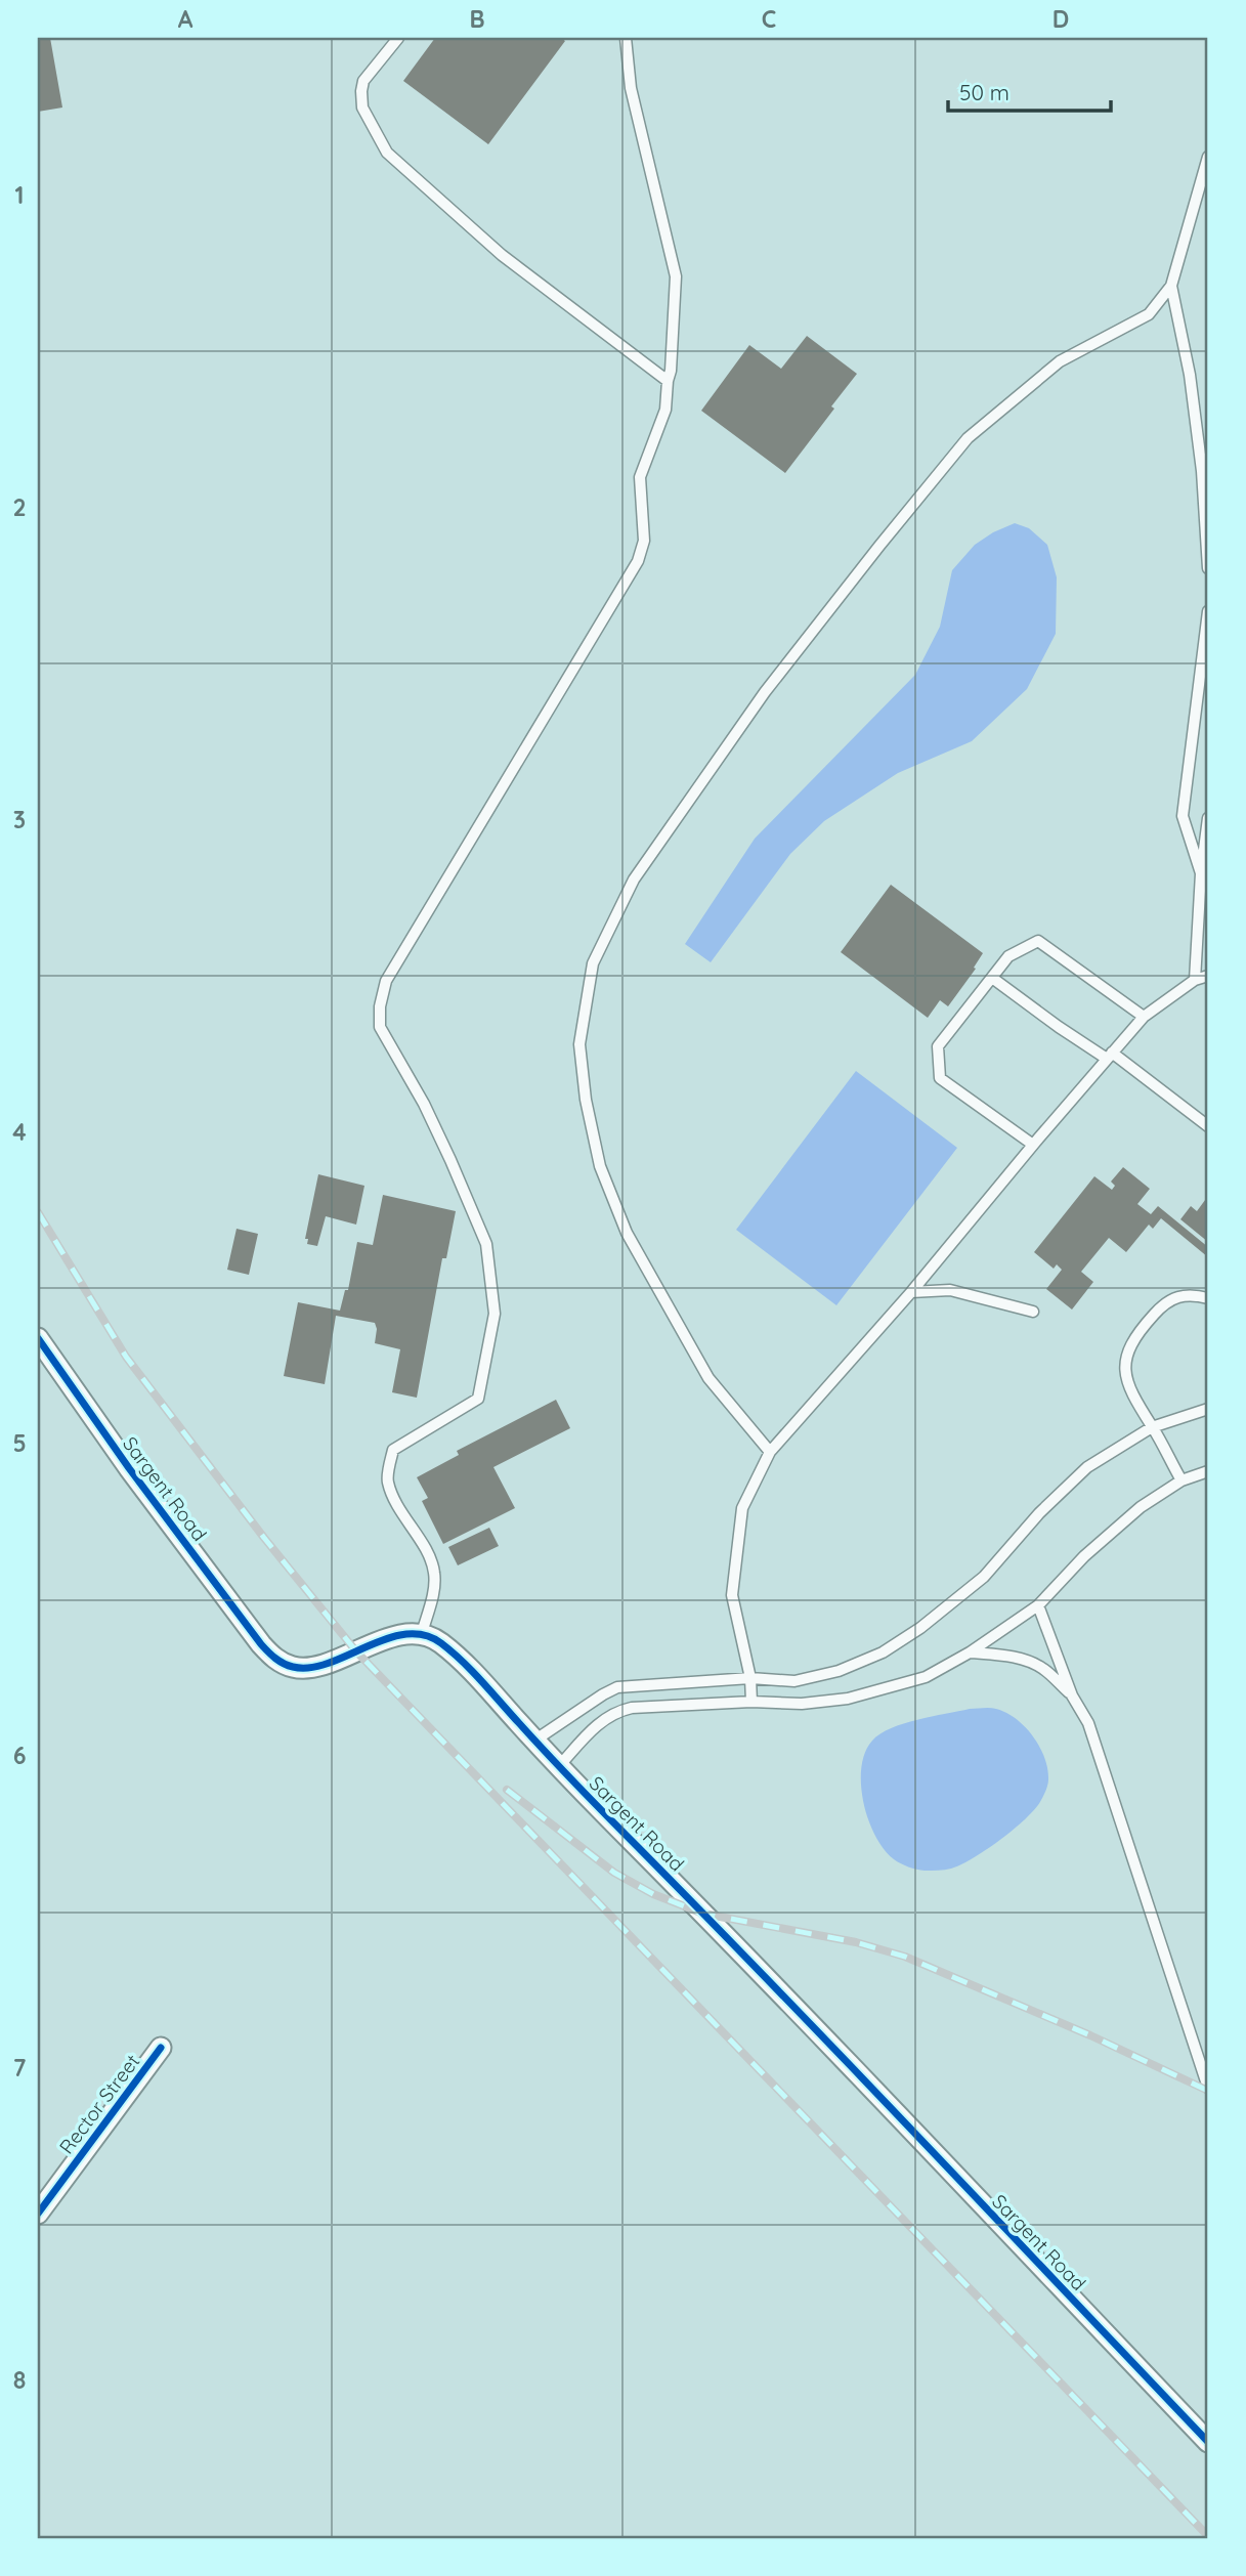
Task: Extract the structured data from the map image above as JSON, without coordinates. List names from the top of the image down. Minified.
{"streets":{"street":["Sargent Road","Rector Street"]},"scale_bar":"50 m","grid":{"columns":["A","B","C","D"],"rows":["1","2","3","4","5","6","7","8"]}}
